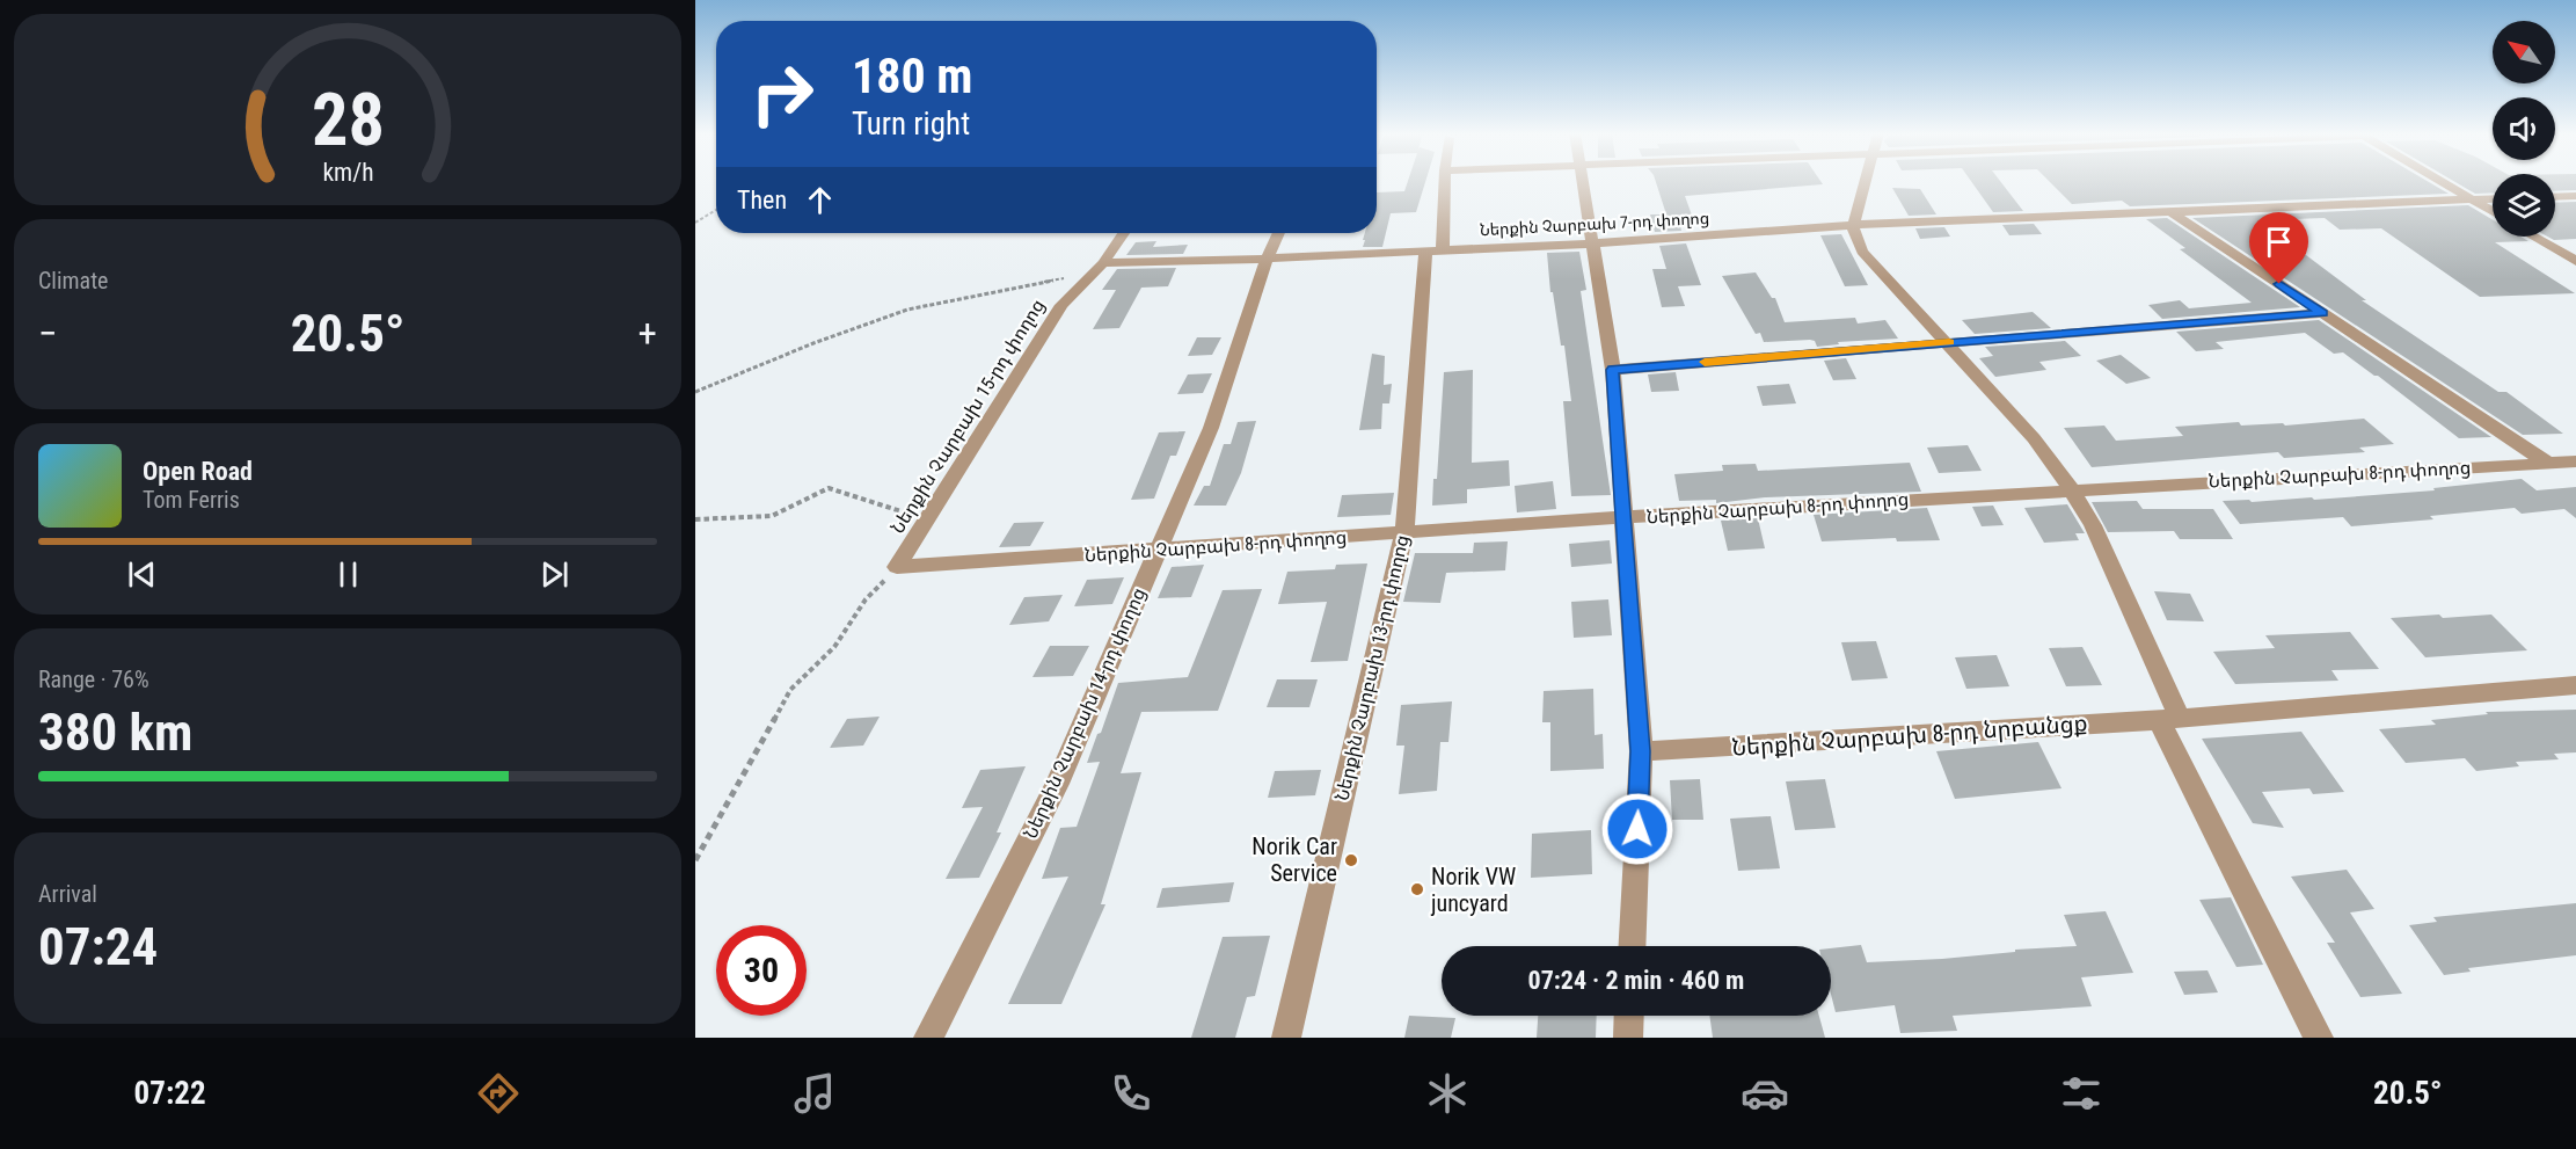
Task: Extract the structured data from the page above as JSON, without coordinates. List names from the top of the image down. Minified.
{"streets":{"street":["Ներքին Չարբախ 7-րդ փողոց","Ներքին Չարբախ 15-րդ փողոց","Ներքին Չարբախ 8-րդ փողոց","Ներքին Չարբախ 13-րդ փողոց","Ներքին Չարբախ 14-րդ փողոց","Ներքին Չարբախ 8-րդ նրբանցք"]},"crossings":[["Ներքին Չարբախ 7-րդ փողոց","Ներքին Չարբախ 15-րդ փողոց"],["Ներքին Չարբախ 7-րդ փողոց","Ներքին Չարբախ 13-րդ փողոց"],["Ներքին Չարբախ 7-րդ փողոց","Ներքին Չարբախ 14-րդ փողոց"],["Ներքին Չարբախ 15-րդ փողոց","Ներքին Չարբախ 8-րդ փողոց"],["Ներքին Չարբախ 8-րդ փողոց","Ներքին Չարբախ 13-րդ փողոց"],["Ներքին Չարբախ 8-րդ փողոց","Ներքին Չարբախ 14-րդ փողոց"]],"places":["Norik Car Service","Norik VW juncyard"],"north":"top left","page":{"turn":["180 m","Turn right"],"then":"Then","tile":["Climate",["Range · 76%","380 km"],["Arrival","07:24"]],"heat":["−","20.5°","+"],"song":["Open Road","Tom Ferris"],"limit":"30","trip":"07:24 · 2 min · 460 m","tabs":["07:22","20.5°"],"gauge":["28","km/h"]}}
